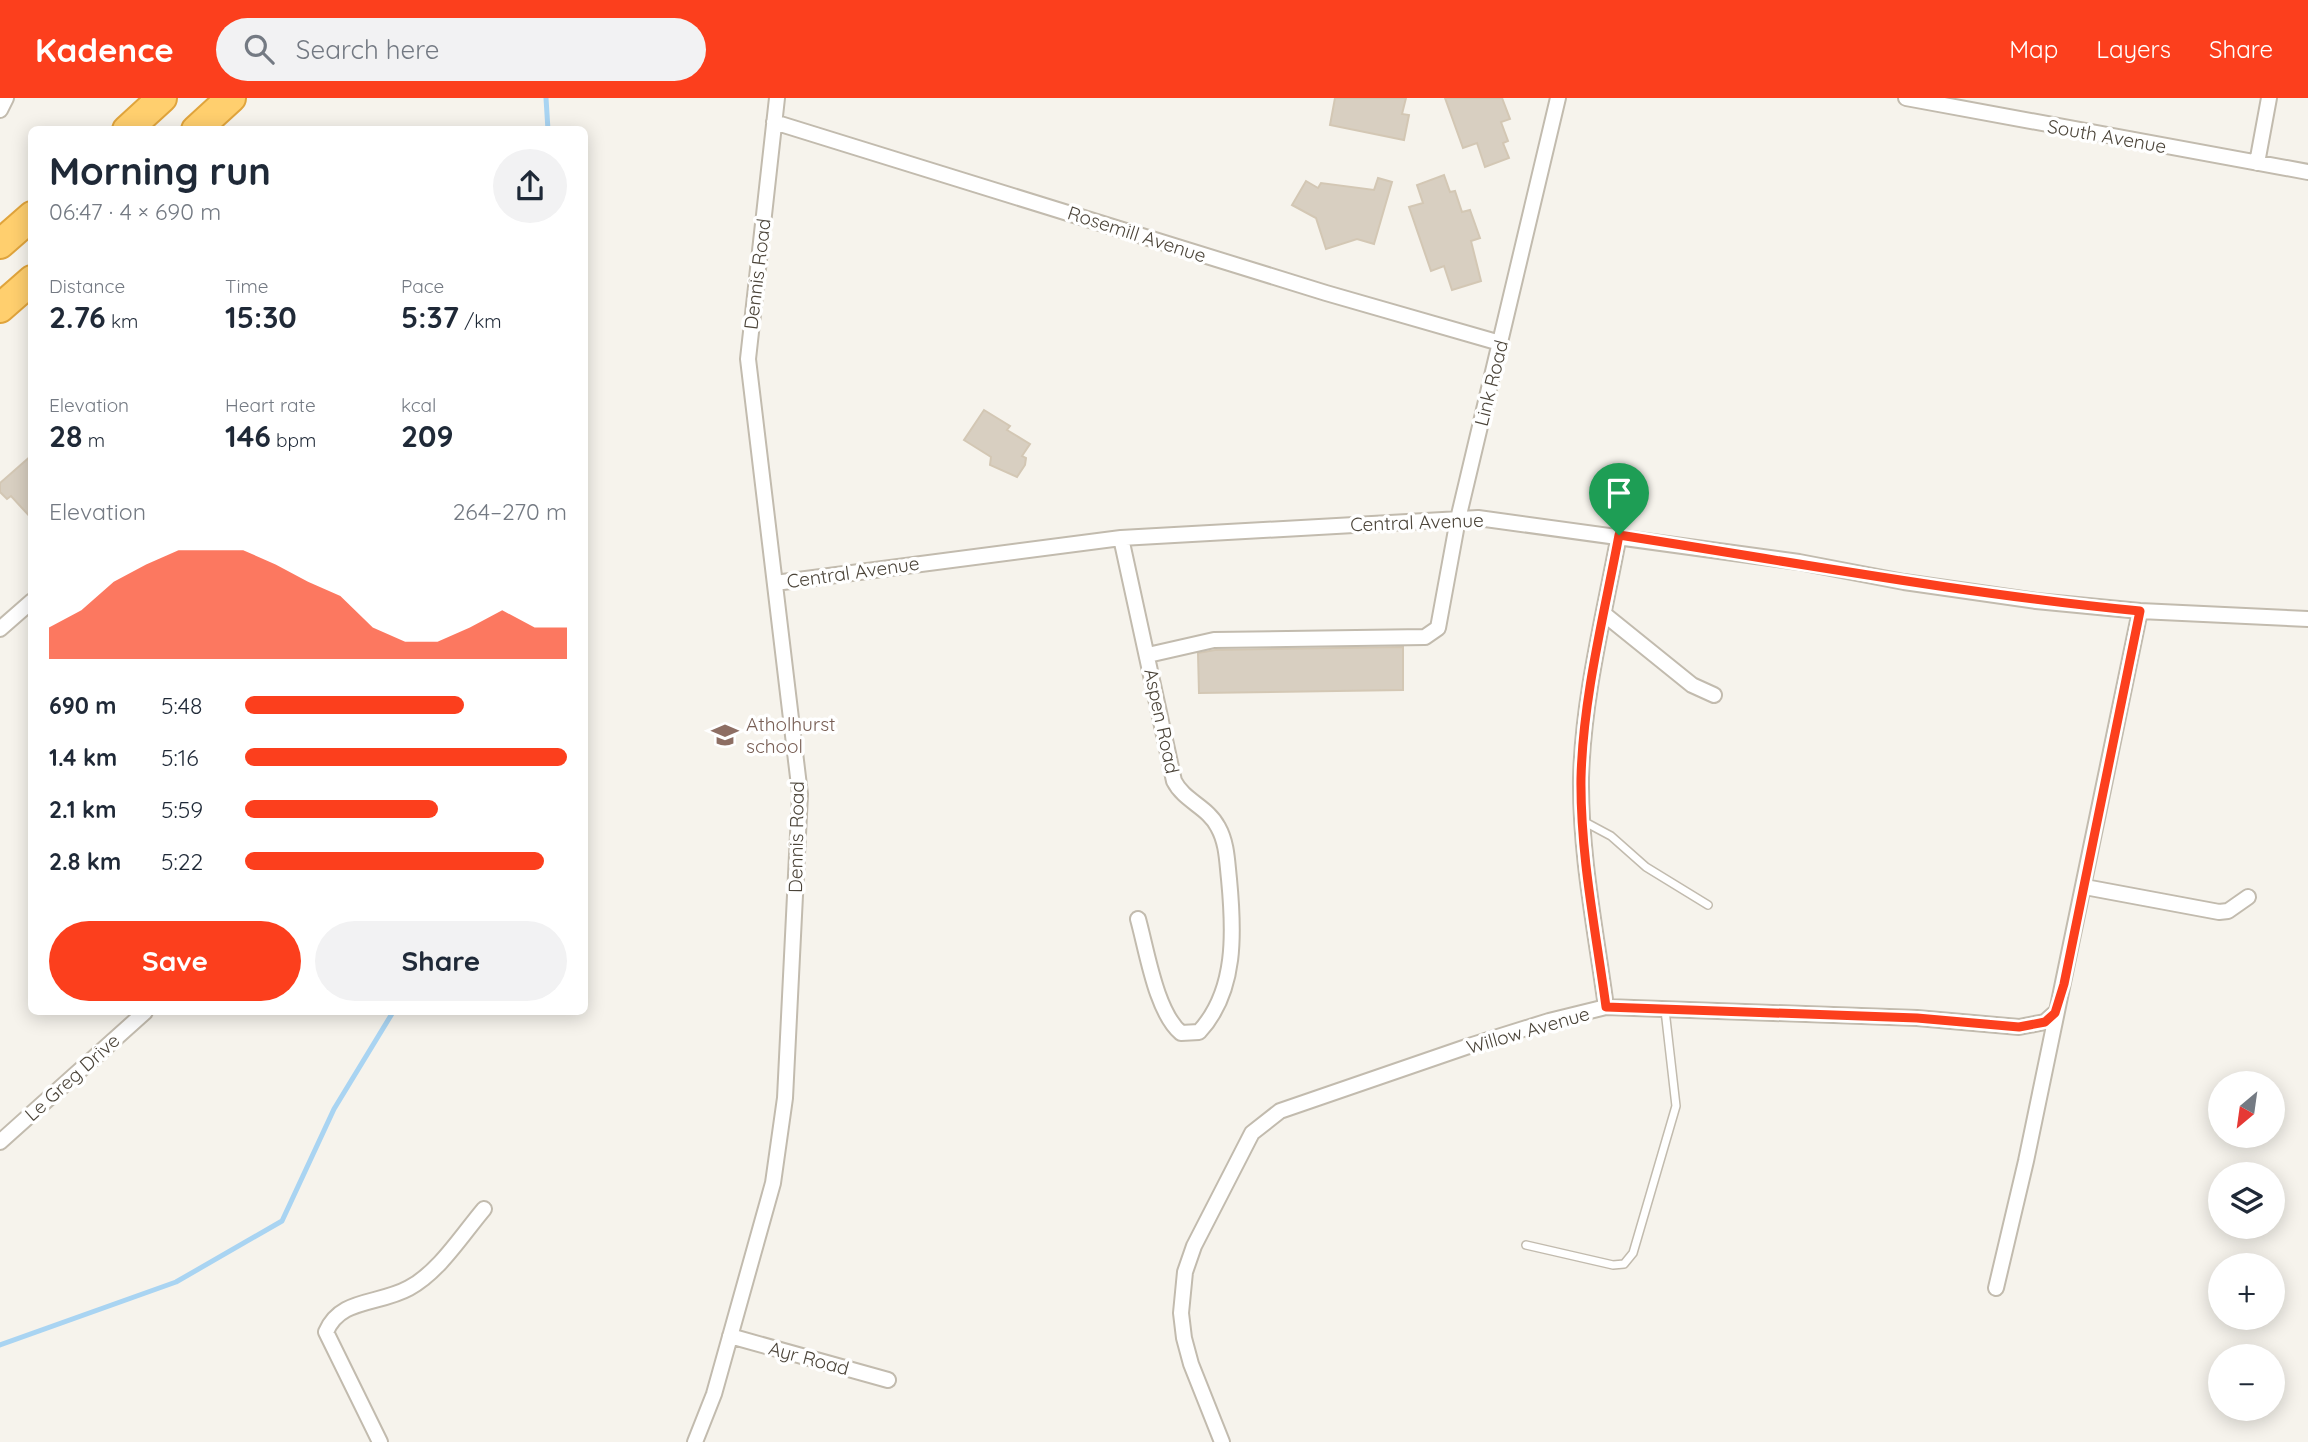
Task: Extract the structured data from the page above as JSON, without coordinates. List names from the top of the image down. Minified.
{"streets":{"street":["South Avenue","Rosemill Avenue","Dennis Road","Link Road","Central Avenue","Aspen Road","Willow Avenue","Le Greg Drive","Ayr Road"]},"crossings":[["Rosemill Avenue","Dennis Road"],["Rosemill Avenue","Link Road"],["Dennis Road","Central Avenue"],["Dennis Road","Ayr Road"],["Link Road","Central Avenue"],["Link Road","Aspen Road"],["Central Avenue","Aspen Road"]],"places":{"school or university":["Atholhurst school"]},"north":"bottom left","page":{"header":"Kadence","search":"Search here","nav":["Map","Layers","Share"],"heading":["Morning run","06:47 · 4 × 690 m"],"stats":[["Distance","2.76 km"],["Time","15:30"],["Pace","5:37 /km"],["Elevation","28 m"],["Heart rate","146 bpm"],["kcal","209"]],"chart":["Elevation","264–270 m"],"list":[{"name":"690 m","note":"5:48"},{"name":"1.4 km","note":"5:16"},{"name":"2.1 km","note":"5:59"},{"name":"2.8 km","note":"5:22"}],"buttons":["Save","Share"],"map_buttons":["+","−"]}}
